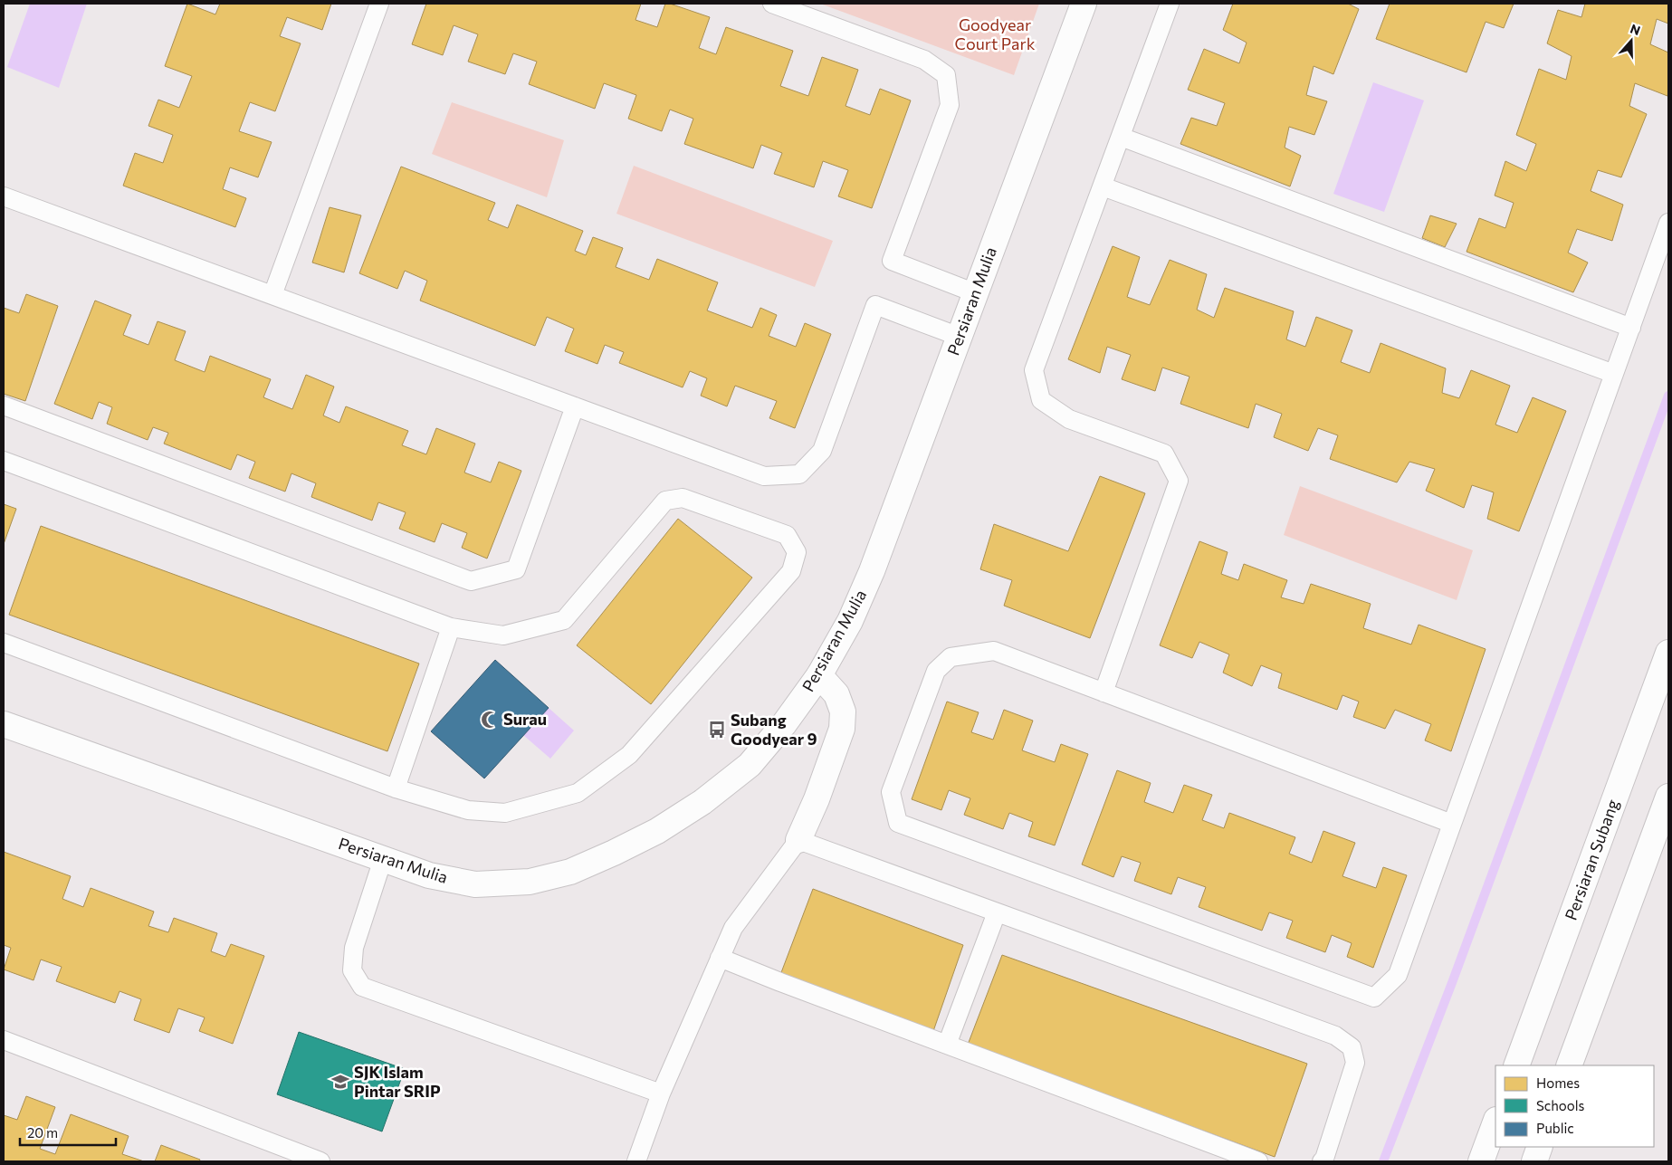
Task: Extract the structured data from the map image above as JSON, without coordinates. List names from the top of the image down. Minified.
{"streets":{"street":["Persiaran Mulia","Persiaran Subang"]},"parks":["Goodyear Court Park"],"places":{"mosque":["Surau"],"bus stop":["Subang Goodyear 9"],"school or university":["SJK Islam Pintar SRIP"]},"legend":["Homes","Schools","Public"],"scale_bar":"20 m","north":"top"}
